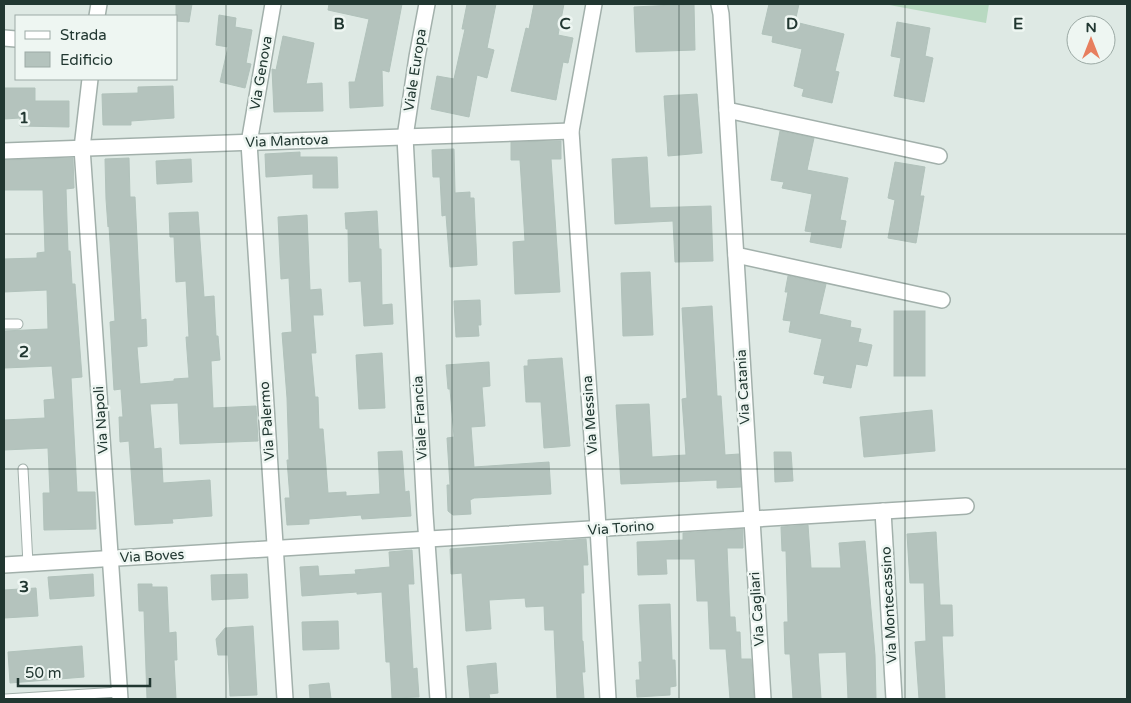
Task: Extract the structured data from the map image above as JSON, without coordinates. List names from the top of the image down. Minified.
{"streets":{"street":["Viale Europa","Via Genova","Via Mantova","Via Catania","Via Messina","Viale Francia","Via Napoli","Via Palermo","Via Torino","Via Boves","Via Montecassino","Via Cagliari"]},"crossings":[["Viale Europa","Via Mantova"],["Viale Europa","Viale Francia"],["Via Genova","Via Mantova"],["Via Genova","Via Palermo"],["Via Mantova","Via Messina"],["Via Mantova","Viale Francia"],["Via Mantova","Via Napoli"],["Via Mantova","Via Palermo"],["Via Catania","Via Torino"],["Via Catania","Via Cagliari"],["Via Messina","Via Torino"],["Viale Francia","Via Torino"],["Via Napoli","Via Boves"],["Via Palermo","Via Torino"],["Via Palermo","Via Boves"],["Via Torino","Via Boves"],["Via Torino","Via Montecassino"],["Via Torino","Via Cagliari"]],"legend":["Strada","Edificio"],"scale_bar":"50 m","north":"top","grid":{"columns":["B","C","D","E"],"rows":["1","2","3"]}}
